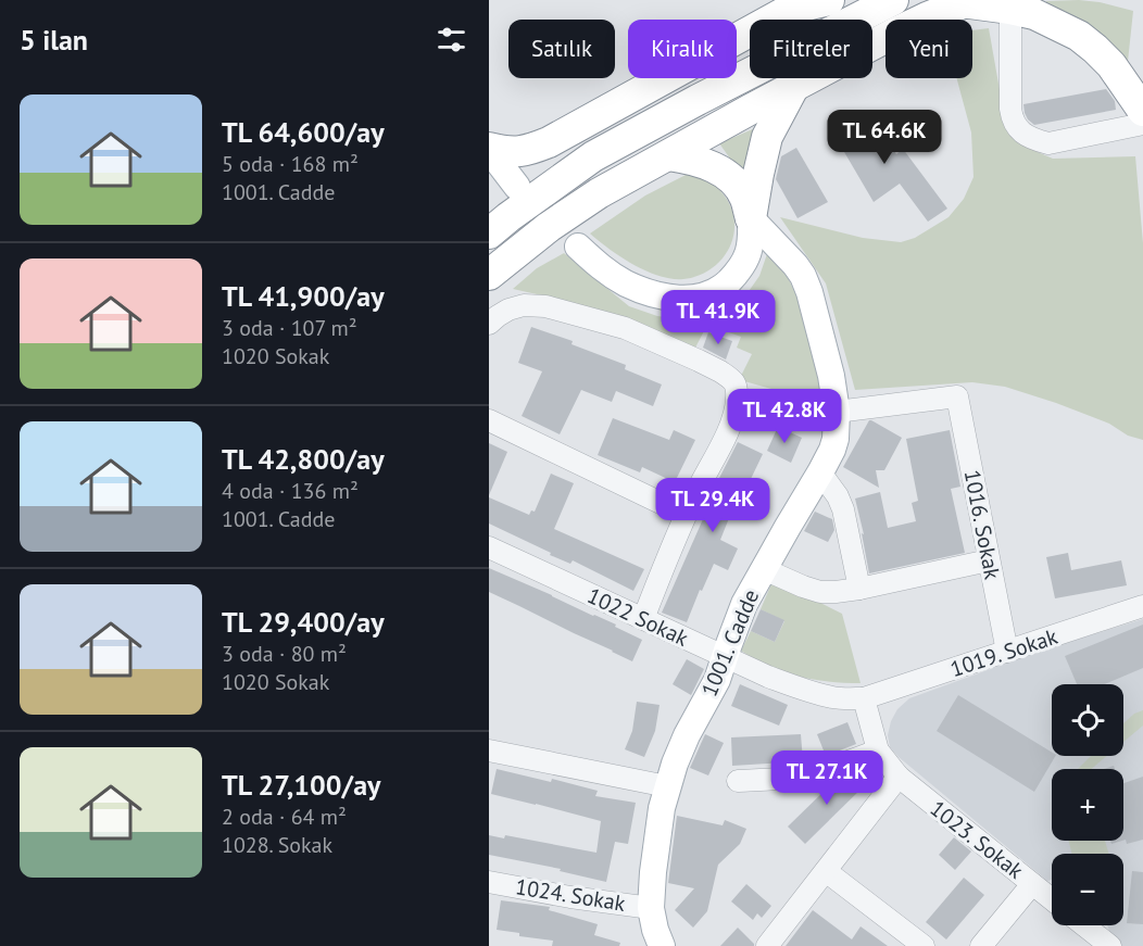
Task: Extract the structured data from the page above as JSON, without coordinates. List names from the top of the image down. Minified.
{"streets":{"main road":["1001. Cadde"],"street":["1016. Sokak","1022 Sokak","1019. Sokak","1023. Sokak","1024. Sokak"]},"crossings":[["1016. Sokak","1001. Cadde"],["1016. Sokak","1019. Sokak"],["1022 Sokak","1001. Cadde"],["1022 Sokak","1019. Sokak"],["1022 Sokak","1023. Sokak"],["1001. Cadde","1024. Sokak"],["1019. Sokak","1023. Sokak"]],"page":{"heading":"5 ilan","chip":["Satılık","Kiralık","Filtreler","Yeni"],"list":[{"name":"TL 64,600/ay","note":"5 oda · 168 m² · 1001. Cadde"},{"name":"TL 41,900/ay","note":"3 oda · 107 m² · 1020 Sokak"},{"name":"TL 42,800/ay","note":"4 oda · 136 m² · 1001. Cadde"},{"name":"TL 29,400/ay","note":"3 oda · 80 m² · 1020 Sokak"},{"name":"TL 27,100/ay","note":"2 oda · 64 m² · 1028. Sokak"}],"price":["TL 64.6K","TL 41.9K","TL 42.8K","TL 29.4K","TL 27.1K"],"map_buttons":["+","−"]}}
